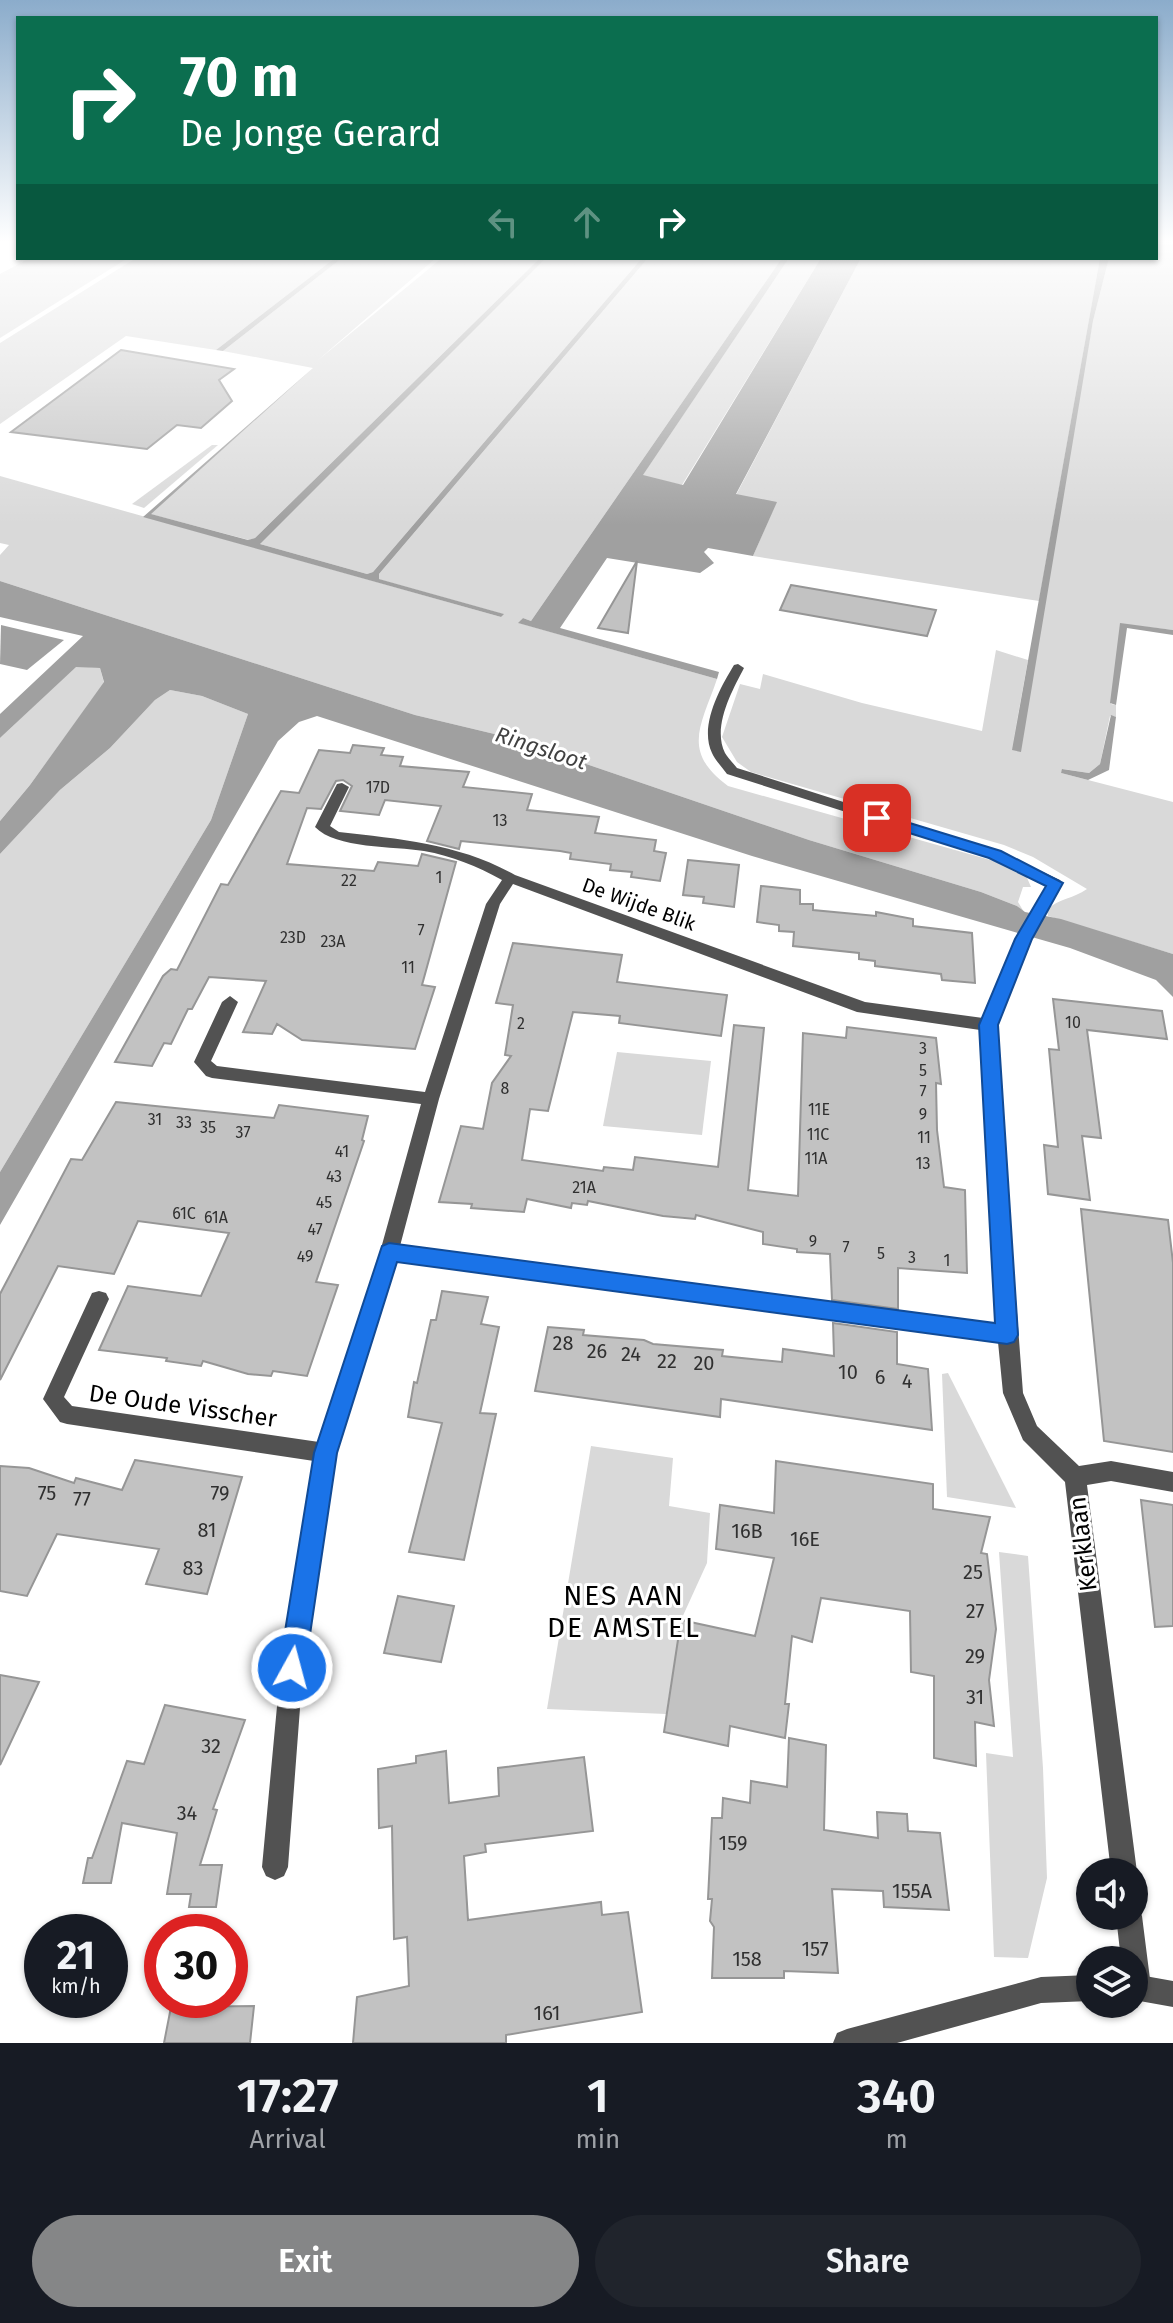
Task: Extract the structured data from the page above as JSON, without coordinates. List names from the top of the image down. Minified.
{"streets":{"street":["De Wijde Blik","De Oude Visscher","Kerklaan"]},"crossings":[["De Wijde Blik","Kerklaan"]],"districts":["NES AAN DE AMSTEL"],"water":["Ringsloot"],"house_numbers":["17D","13","1","22","7","23D","23A","11","10","2","3","5","8","7","11E","9","31","33","35","37","11C","11","41","11A","13","43","21A","45","61C","61A","47","9","7","5","49","3","1","28","26","24","22","20","10","6","4","75","79","77","81","16B","16E","83","25","27","29","31","32","34","159","155A","157","158","161"],"page":{"turn":["70 m","De Jonge Gerard"],"speed":"21 km/h","limit":"30","eta":["17:27","Arrival","1","min","340","m"],"buttons":["Exit","Share"]}}
